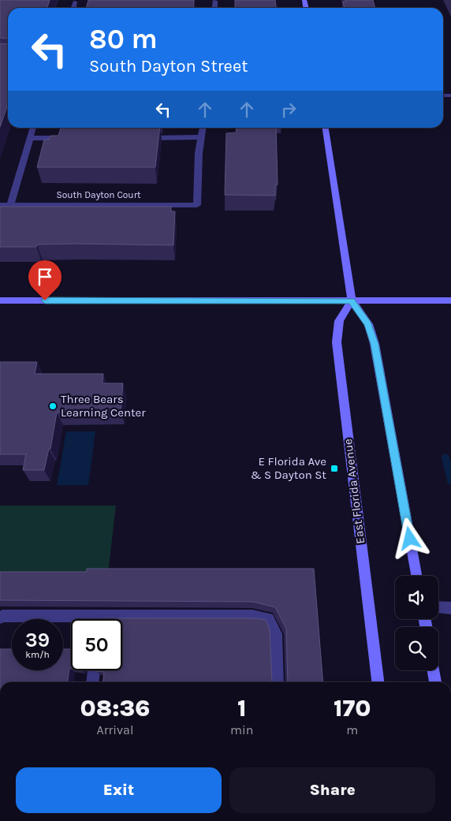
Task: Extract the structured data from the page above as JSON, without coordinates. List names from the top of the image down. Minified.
{"streets":{"main road":["East Florida Avenue"],"street":["South Dayton Court"]},"places":{"other":["Three Bears Learning Center"],"transit":["E Florida Ave & S Dayton St"]},"page":{"turn":["80 m","South Dayton Street"],"speed":"39 km/h","limit":"50","eta":["08:36","Arrival","1","min","170","m"],"buttons":["Exit","Share"]}}
